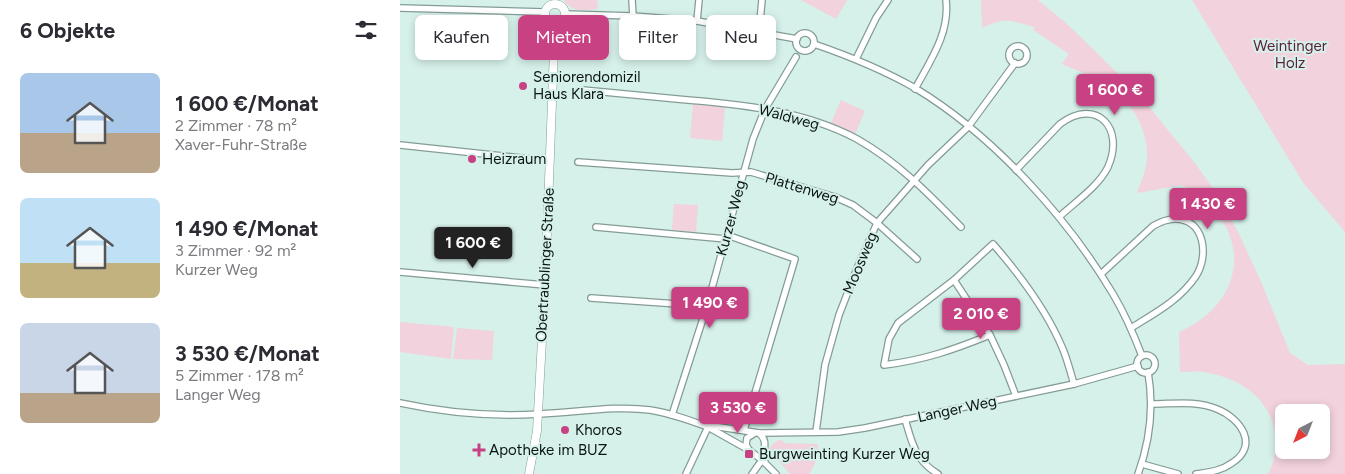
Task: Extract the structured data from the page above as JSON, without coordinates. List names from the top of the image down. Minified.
{"streets":{"street":["Waldweg","Plattenweg","Kurzer Weg","Moosweg","Obertraublinger Straße","Langer Weg"]},"crossings":[["Waldweg","Kurzer Weg"],["Waldweg","Moosweg"],["Plattenweg","Kurzer Weg"],["Plattenweg","Moosweg"],["Kurzer Weg","Langer Weg"],["Moosweg","Langer Weg"],["Obertraublinger Straße","Langer Weg"]],"parks":["Weintinger Holz"],"places":{"other":["Seniorendomizil Haus Klara","Heizraum","Khoros"],"health":["Apotheke im BUZ"],"transit":["Burgweinting Kurzer Weg"]},"north":"bottom left","page":{"heading":"6 Objekte","chip":["Kaufen","Mieten","Filter","Neu"],"list":[{"name":"1 600 €/Monat","note":"2 Zimmer · 78 m² · Xaver-Fuhr-Straße"},{"name":"1 490 €/Monat","note":"3 Zimmer · 92 m² · Kurzer Weg"},{"name":"3 530 €/Monat","note":"5 Zimmer · 178 m² · Langer Weg"}],"price":["1 600 €","1 430 €","1 600 €","1 490 €","2 010 €","3 530 €"]}}
